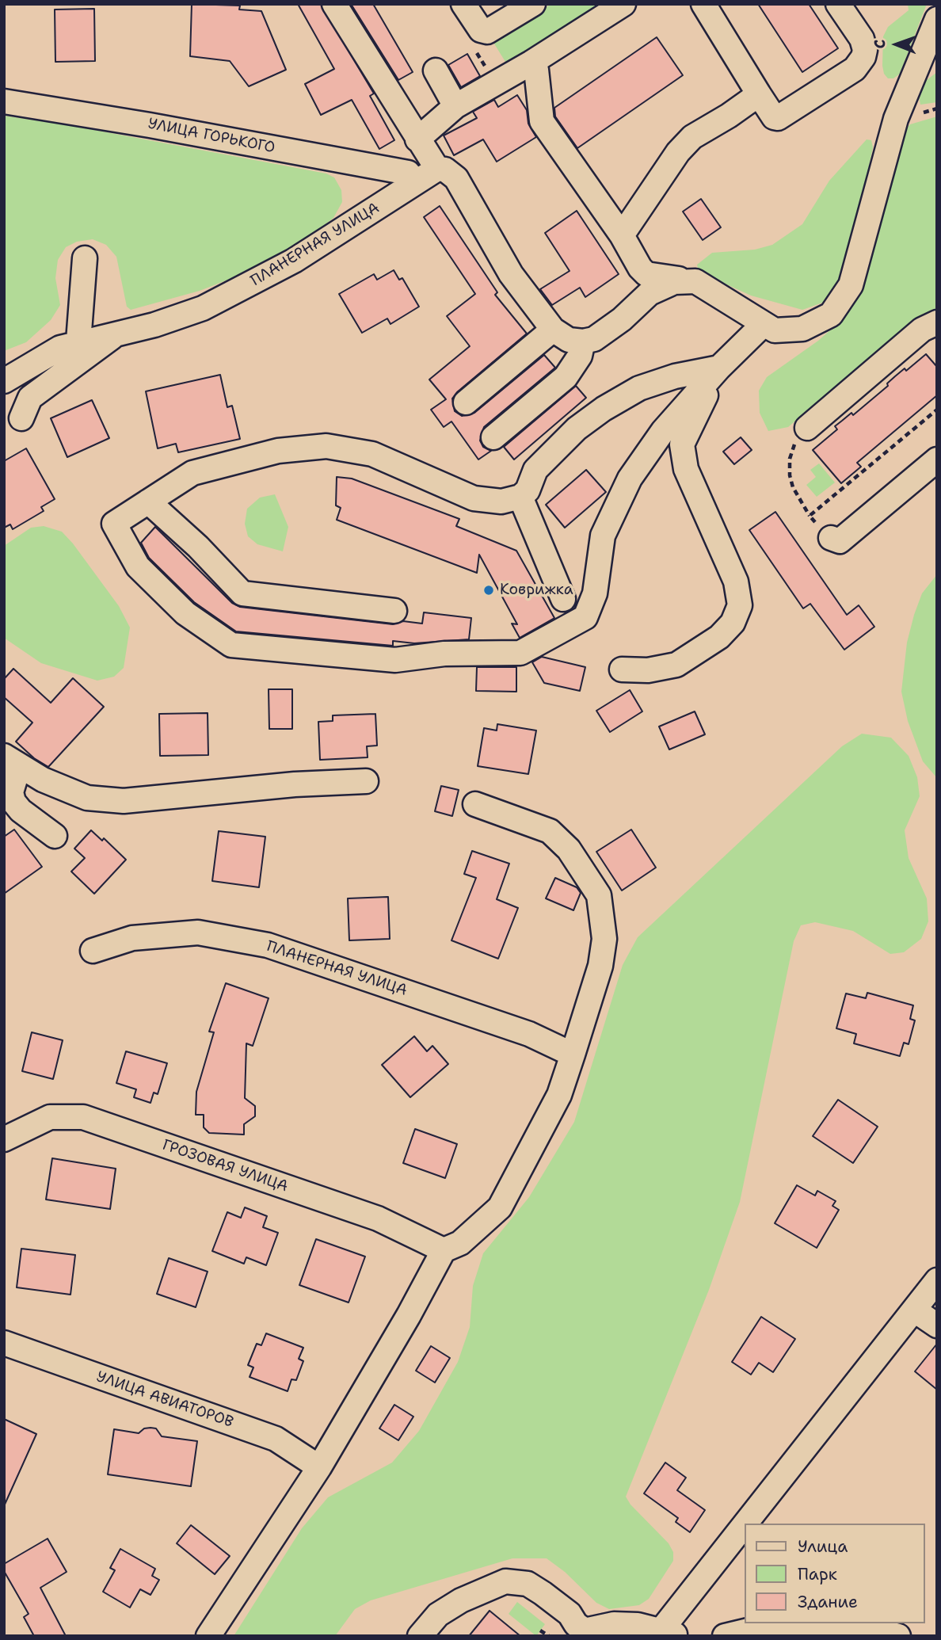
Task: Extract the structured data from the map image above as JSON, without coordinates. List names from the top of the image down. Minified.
{"streets":{"street":["УЛИЦА ГОРЬКОГО","ПЛАНЕРНАЯ УЛИЦА","ГРОЗОВАЯ УЛИЦА","УЛИЦА АВИАТОРОВ"]},"crossings":[["УЛИЦА ГОРЬКОГО","ПЛАНЕРНАЯ УЛИЦА"]],"places":["Коврижка"],"legend":["Улица","Парк","Здание"],"north":"left"}
